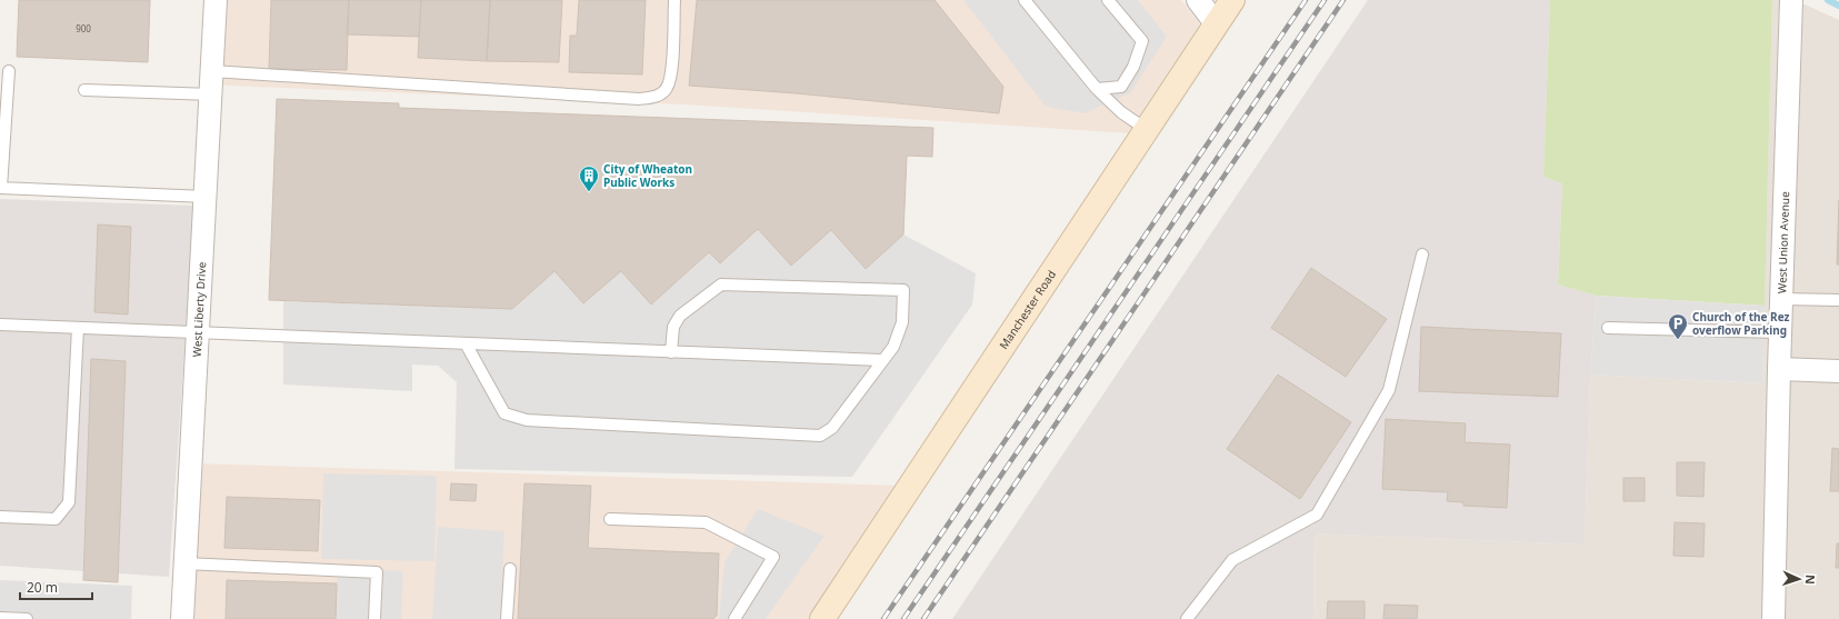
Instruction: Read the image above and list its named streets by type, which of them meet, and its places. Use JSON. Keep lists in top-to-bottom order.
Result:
{
  "streets": {
    "street": ["West Union Avenue", "Manchester Road", "West Liberty Drive"]
  },
  "places": {
    "building": ["City of Wheaton Public Works"],
    "parking": ["Church of the Rez overflow Parking"]
  },
  "house_numbers": ["900"],
  "scale_bar": "20 m",
  "north": "right"
}
